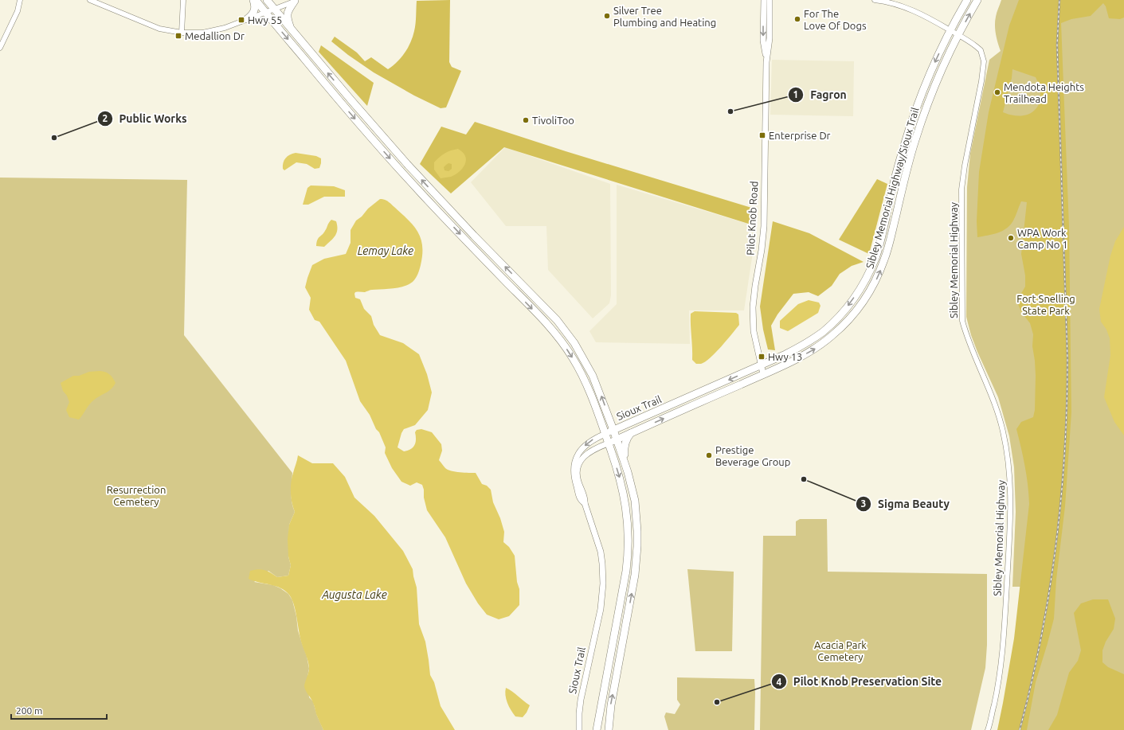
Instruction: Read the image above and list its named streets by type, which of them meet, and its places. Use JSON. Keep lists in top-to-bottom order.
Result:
{
  "streets": {
    "highway": ["Sibley Memorial Highway/Sioux Trail", "Sioux Trail"],
    "main road": ["Pilot Knob Road"],
    "street": ["Sibley Memorial Highway"]
  },
  "crossings": [
    ["Sibley Memorial Highway/Sioux Trail", "Pilot Knob Road"],
    ["Sibley Memorial Highway/Sioux Trail", "Sibley Memorial Highway"],
    ["Sibley Memorial Highway/Sioux Trail", "Sioux Trail"],
    ["Pilot Knob Road", "Sioux Trail"]
  ],
  "water": ["Lemay Lake", "Augusta Lake"],
  "parks": ["Fort Snelling State Park", "Resurrection Cemetery", "Acacia Park Cemetery"],
  "places": {
    "other": [
      "Silver Tree Plumbing and Heating",
      "For The Love Of Dogs",
      "Mendota Heights Trailhead",
      "Fagron",
      "TivoliToo",
      "Public Works",
      "WPA Work Camp No 1",
      "Prestige Beverage Group",
      "Sigma Beauty",
      "Pilot Knob Preservation Site"
    ],
    "transit": [
      "Hwy 55",
      "Medallion Dr",
      "Enterprise Dr",
      "Hwy 13"
    ]
  },
  "scale_bar": "200 m"
}
